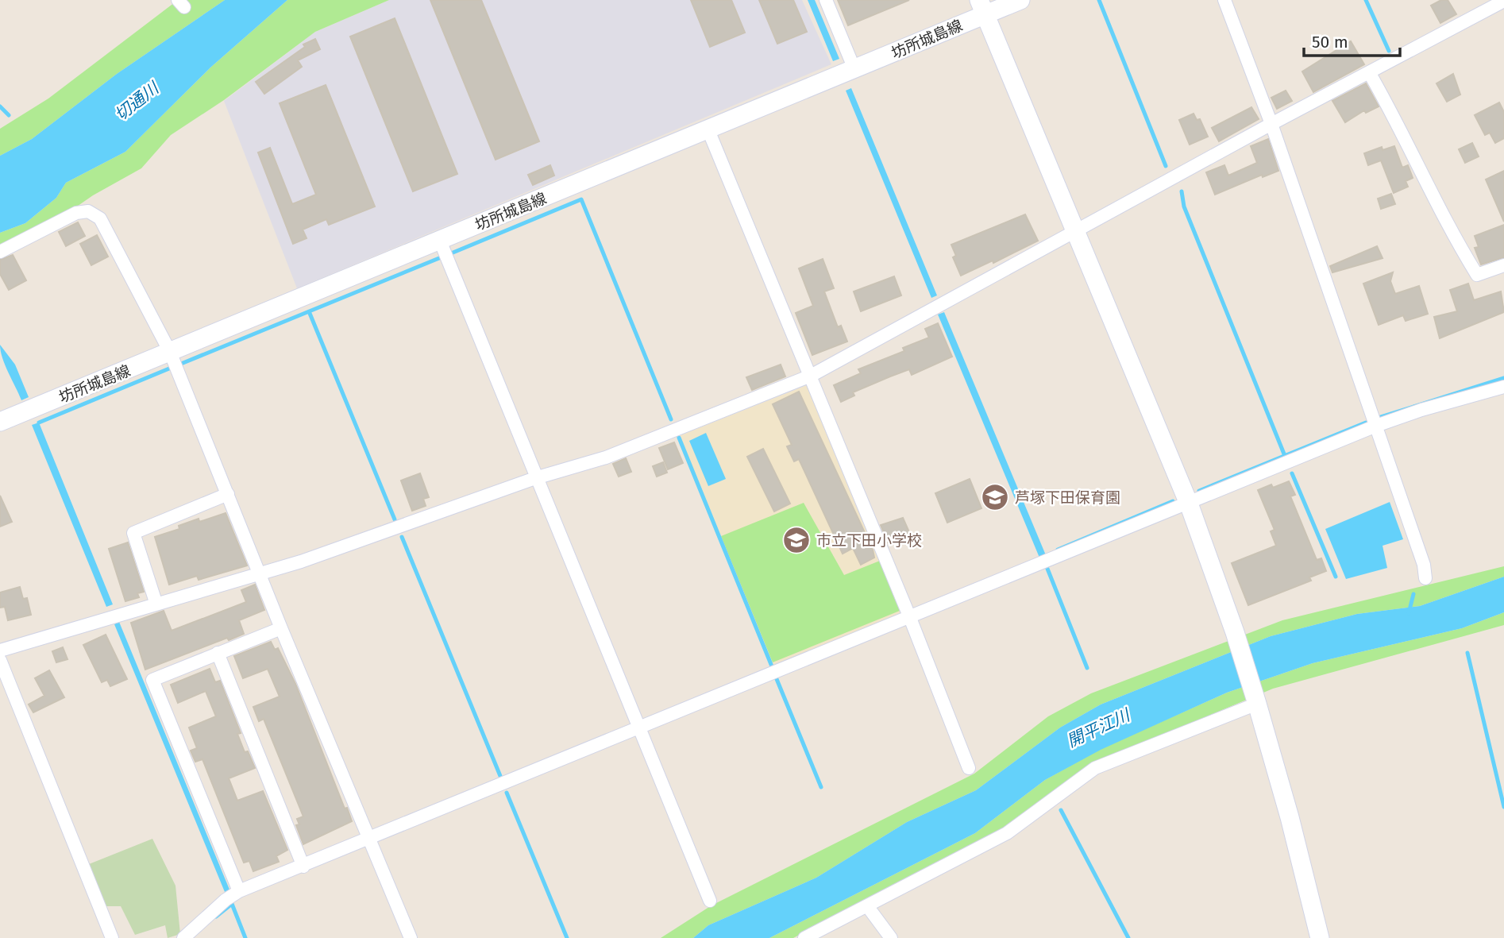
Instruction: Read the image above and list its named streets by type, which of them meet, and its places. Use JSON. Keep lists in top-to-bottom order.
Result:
{
  "streets": {
    "main road": ["坊所城島線"]
  },
  "water": ["切通川", "開平江川"],
  "places": {
    "school or university": ["芦塚下田保育園", "市立下田小学校"]
  },
  "scale_bar": "50 m"
}
